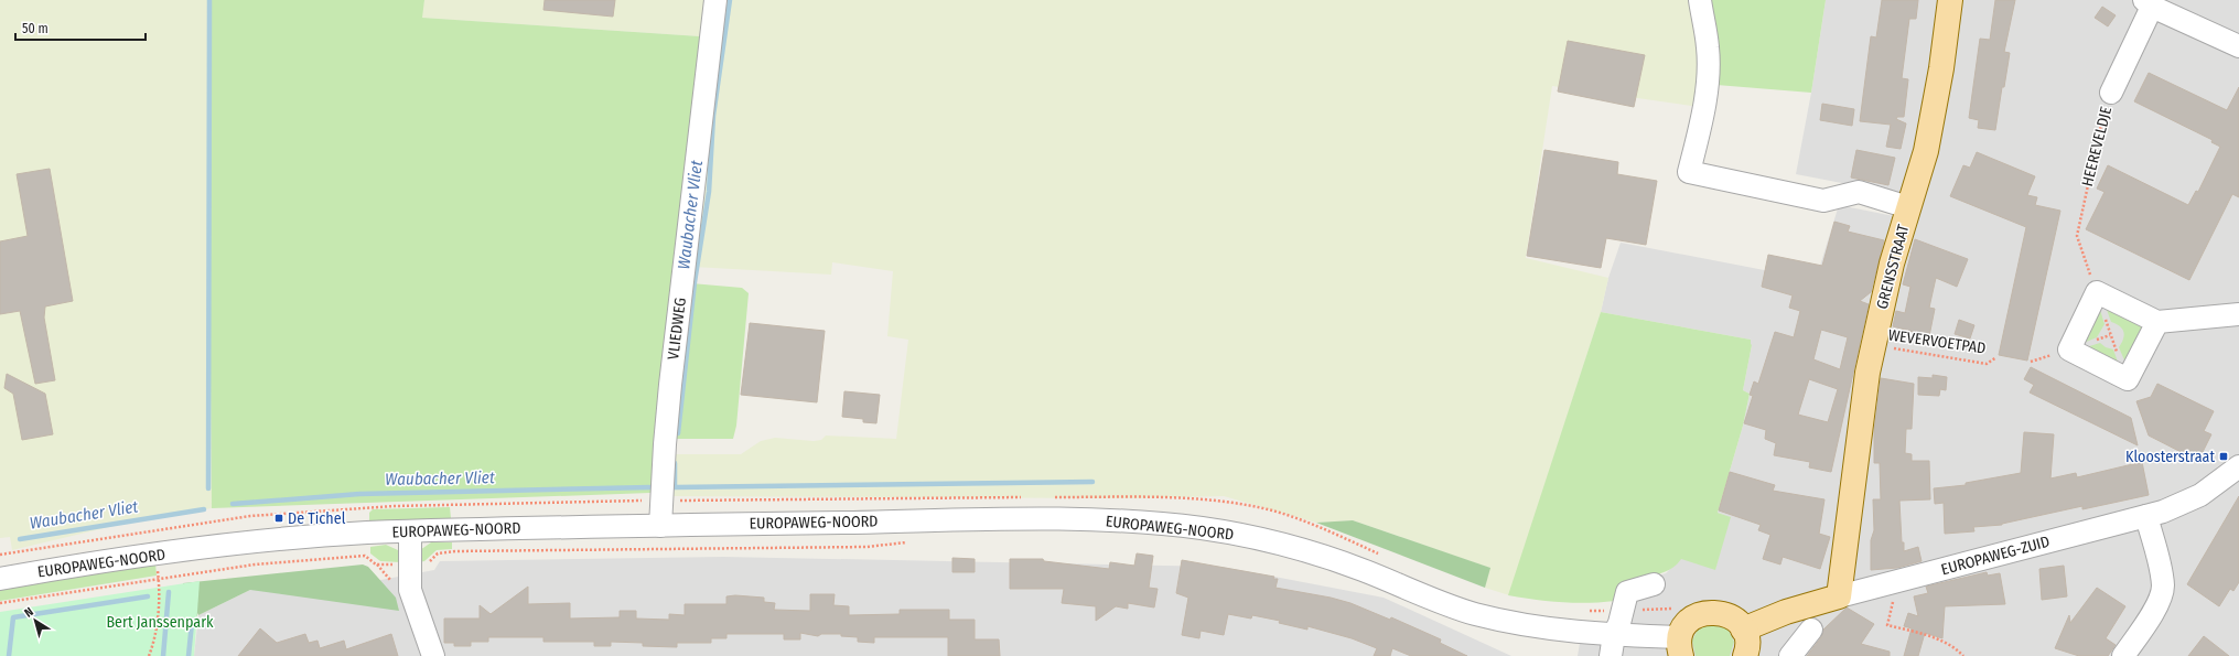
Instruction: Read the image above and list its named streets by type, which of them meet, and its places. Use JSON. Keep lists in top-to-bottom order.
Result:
{
  "streets": {
    "main road": ["GRENSSTRAAT", "EUROPAWEG-ZUID"],
    "street": ["HEEREVELDJE", "VLIEDWEG", "EUROPAWEG-NOORD"],
    "path": ["WEVERVOETPAD"]
  },
  "crossings": [
    ["GRENSSTRAAT", "WEVERVOETPAD"],
    ["GRENSSTRAAT", "EUROPAWEG-ZUID"],
    ["VLIEDWEG", "EUROPAWEG-NOORD"]
  ],
  "water": ["Waubacher Vliet"],
  "parks": ["Bert Janssenpark"],
  "places": {
    "transit": ["Kloosterstraat", "De Tichel"]
  },
  "scale_bar": "50 m",
  "north": "top left"
}
